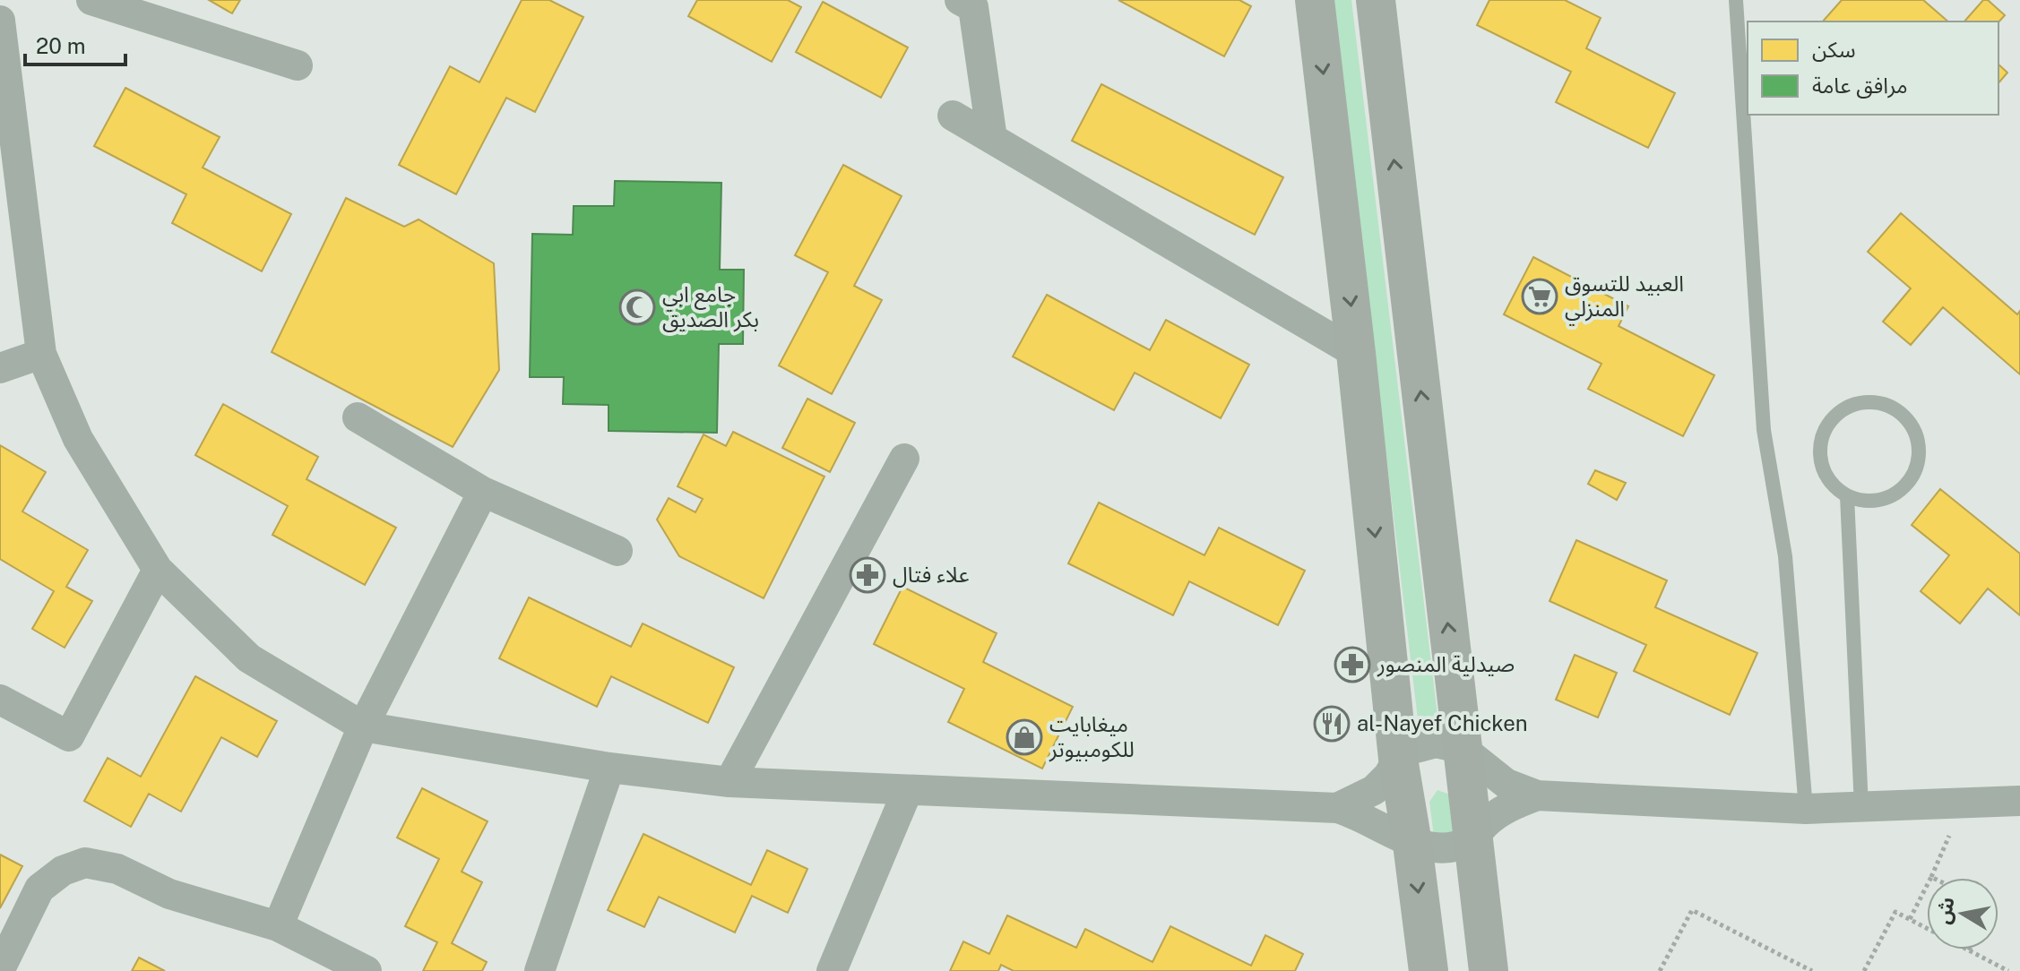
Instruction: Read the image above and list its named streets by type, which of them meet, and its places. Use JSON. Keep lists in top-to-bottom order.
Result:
{
  "places": {
    "supermarket": ["العبيد للتسوق المنزلي"],
    "mosque": ["جامع ابي بكر الصديق"],
    "pharmacy": ["علاء فتال", "صيدلية المنصور"],
    "restaurant": ["al-Nayef Chicken"],
    "shop": ["ميغابايت للكومبيوتر"]
  },
  "legend": ["سكن", "مرافق عامة"],
  "scale_bar": "20 m",
  "north": "left"
}
